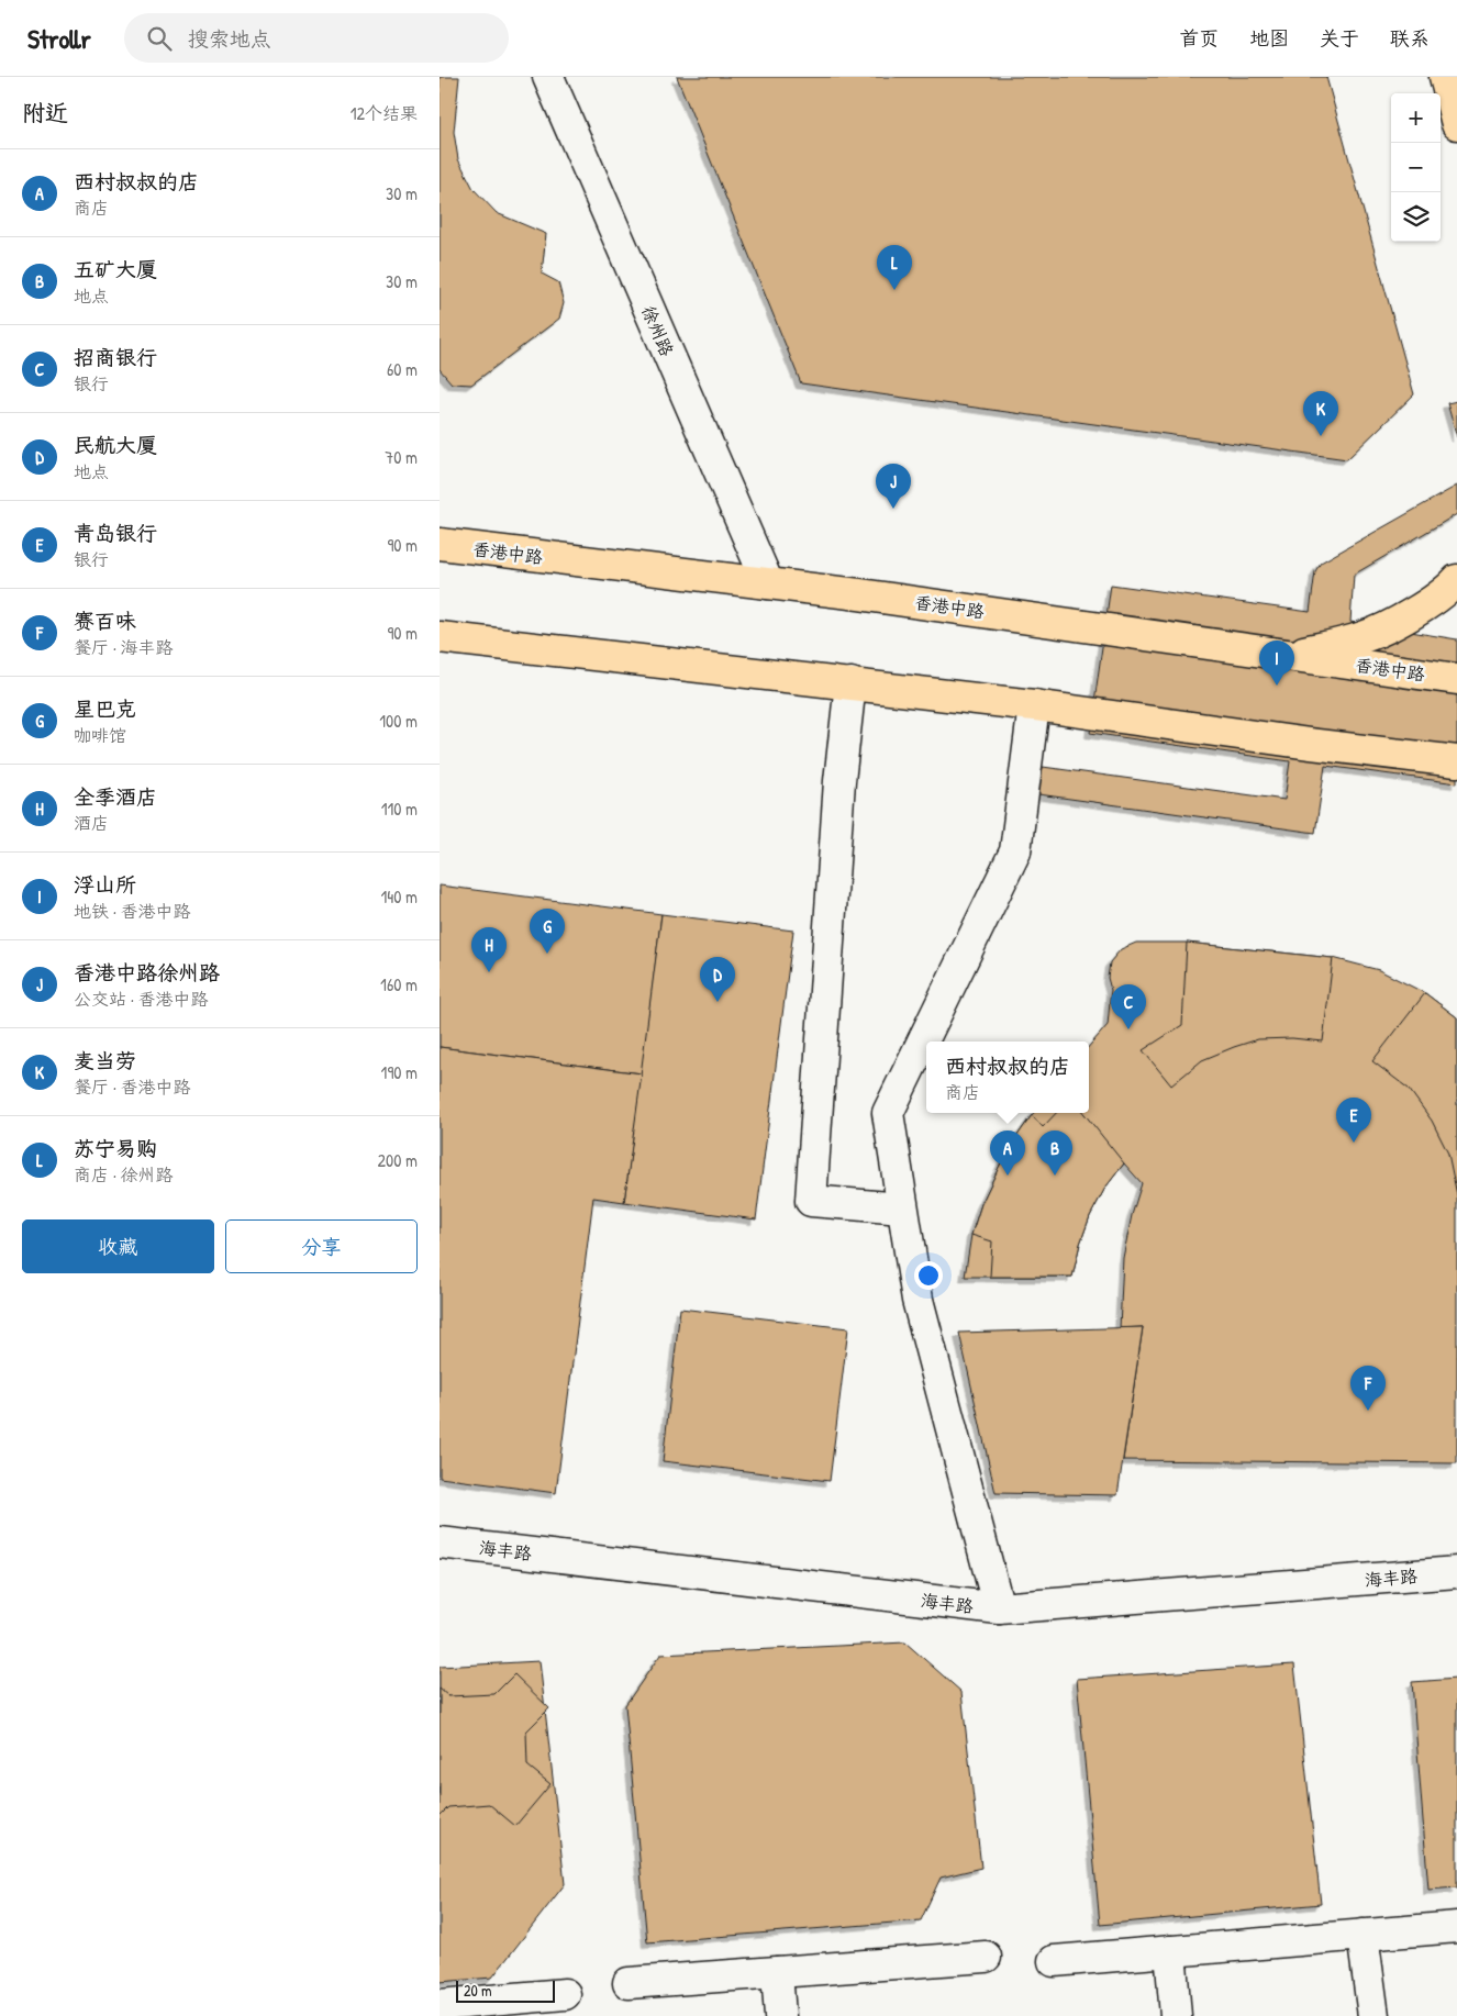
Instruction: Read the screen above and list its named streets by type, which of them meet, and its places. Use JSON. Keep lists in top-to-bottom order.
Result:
{
  "streets": {
    "main road": ["香港中路"],
    "street": ["徐州路", "海丰路"]
  },
  "crossings": [
    ["徐州路", "香港中路"]
  ],
  "scale_bar": "20 m",
  "page": {
    "header": "Strollr",
    "search": "搜索地点",
    "nav": [
      "首页",
      "地图",
      "关于",
      "联系"
    ],
    "heading": ["附近", "12个结果"],
    "map_buttons": ["+", "−"],
    "list": [
      {
        "mark": "A",
        "name": "西村叔叔的店",
        "note": "商店",
        "value": "30 m"
      },
      {
        "mark": "B",
        "name": "五矿大厦",
        "note": "地点",
        "value": "30 m"
      },
      {
        "mark": "C",
        "name": "招商银行",
        "note": "银行",
        "value": "60 m"
      },
      {
        "mark": "D",
        "name": "民航大厦",
        "note": "地点",
        "value": "70 m"
      },
      {
        "mark": "E",
        "name": "青岛银行",
        "note": "银行",
        "value": "90 m"
      },
      {
        "mark": "F",
        "name": "赛百味",
        "note": "餐厅 · 海丰路",
        "value": "90 m"
      },
      {
        "mark": "G",
        "name": "星巴克",
        "note": "咖啡馆",
        "value": "100 m"
      },
      {
        "mark": "H",
        "name": "全季酒店",
        "note": "酒店",
        "value": "110 m"
      },
      {
        "mark": "I",
        "name": "浮山所",
        "note": "地铁 · 香港中路",
        "value": "140 m"
      },
      {
        "mark": "J",
        "name": "香港中路徐州路",
        "note": "公交站 · 香港中路",
        "value": "160 m"
      },
      {
        "mark": "K",
        "name": "麦当劳",
        "note": "餐厅 · 香港中路",
        "value": "190 m"
      },
      {
        "mark": "L",
        "name": "苏宁易购",
        "note": "商店 · 徐州路",
        "value": "200 m"
      }
    ],
    "pins": [
      "L",
      "K",
      "J",
      "I",
      "G",
      "H",
      "D",
      "C",
      "E",
      "A",
      "B",
      "F"
    ],
    "popup": ["西村叔叔的店", "商店"],
    "buttons": ["收藏", "分享"],
    "scale": "20 m"
  }
}
